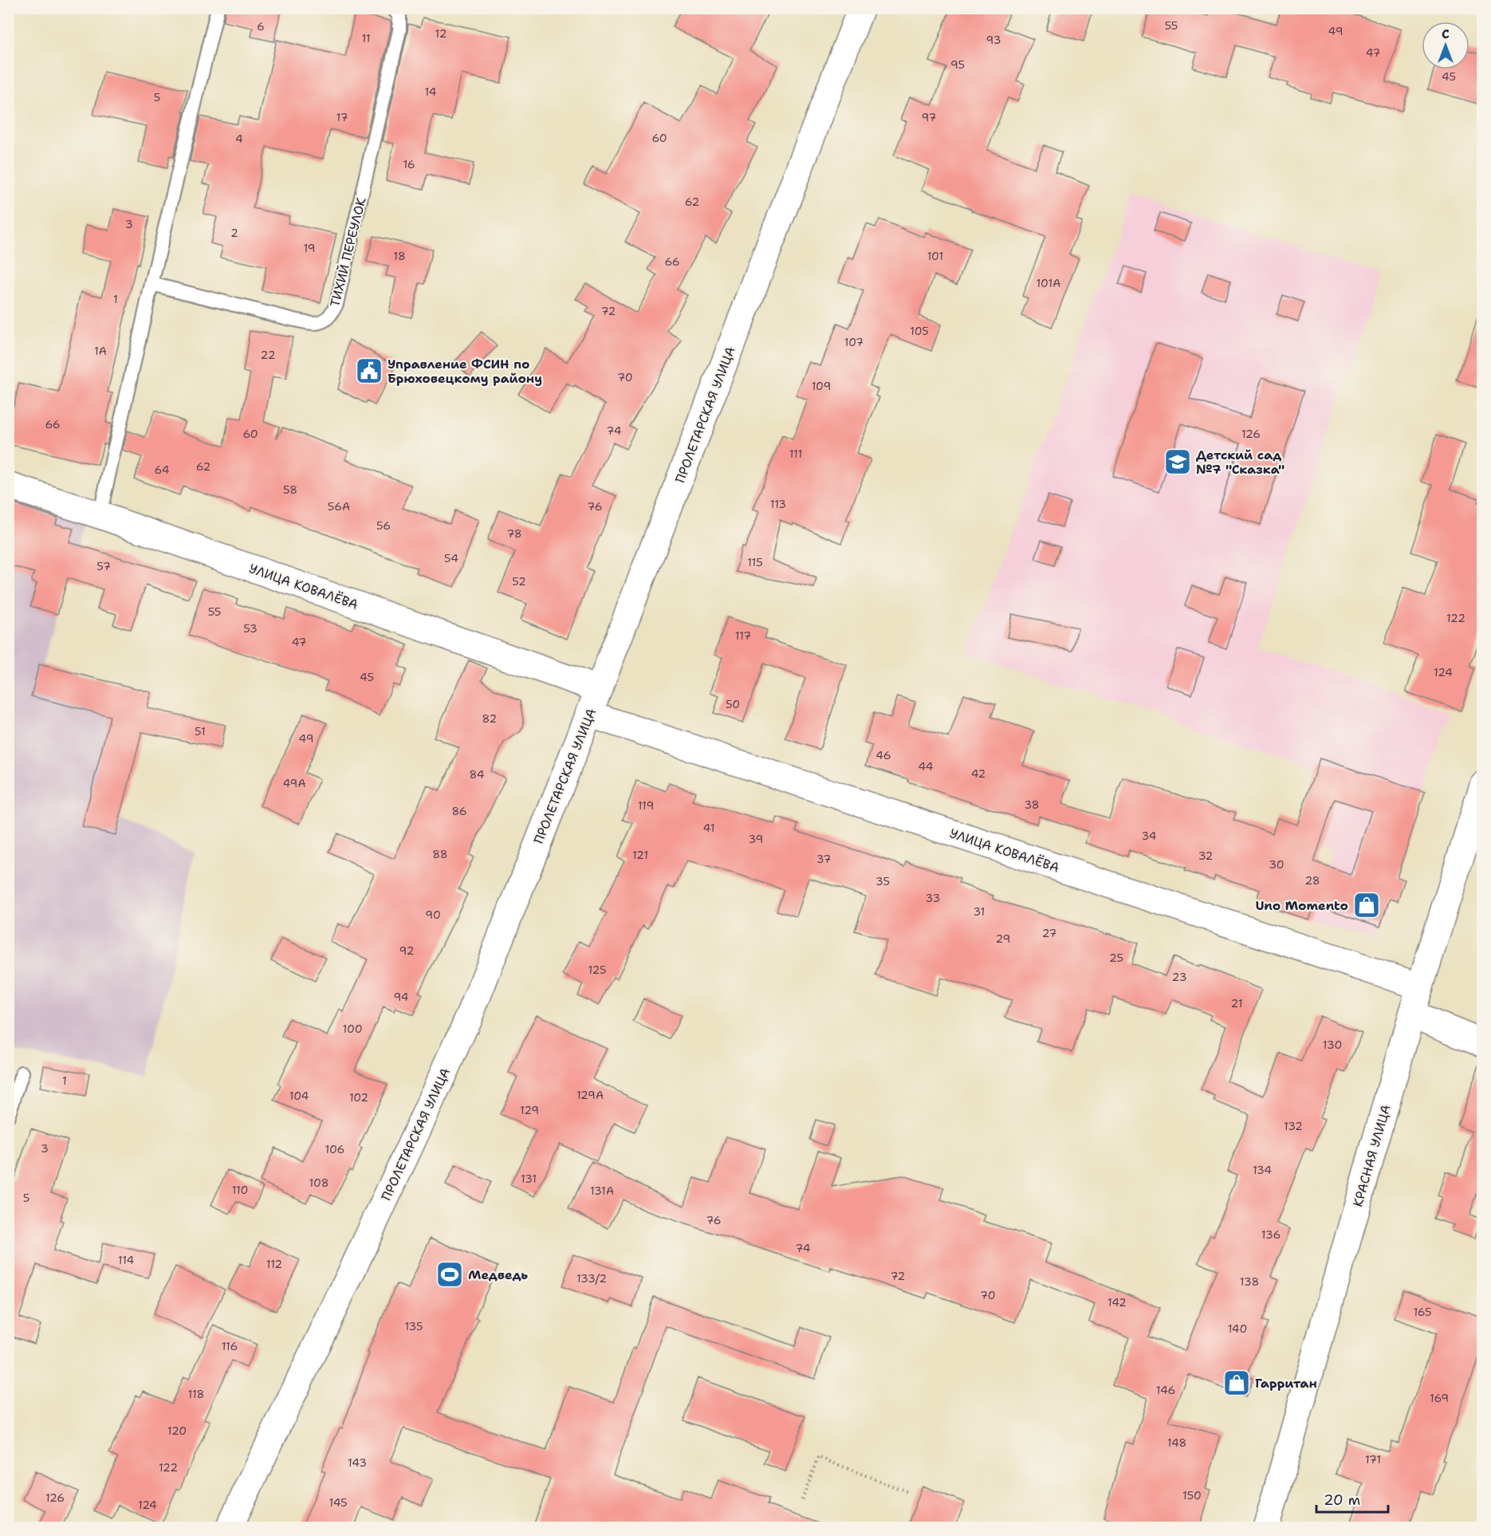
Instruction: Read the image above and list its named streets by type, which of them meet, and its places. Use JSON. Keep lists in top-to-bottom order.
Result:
{
  "streets": {
    "street": ["ПРОЛЕТАРСКАЯ УЛИЦА", "УЛИЦА КОВАЛЁВА", "КРАСНАЯ УЛИЦА"],
    "lane": ["ТИХИЙ ПЕРЕУЛОК"]
  },
  "crossings": [
    ["ПРОЛЕТАРСКАЯ УЛИЦА", "УЛИЦА КОВАЛЁВА"],
    ["УЛИЦА КОВАЛЁВА", "КРАСНАЯ УЛИЦА"]
  ],
  "places": {
    "public building": ["Управление ФСИН по Брюховецкому району"],
    "school or university": ["Детский сад №7 \"Сказка\""],
    "shop": ["Uno Momento", "Гарритан"],
    "sports": ["Медведь"]
  },
  "house_numbers": [
    "55",
    "6",
    "49",
    "12",
    "11",
    "93",
    "47",
    "95",
    "45",
    "14",
    "5",
    "17",
    "97",
    "60",
    "4",
    "16",
    "62",
    "3",
    "2",
    "19",
    "18",
    "101",
    "66",
    "101А",
    "1",
    "72",
    "105",
    "107",
    "1А",
    "22",
    "70",
    "109",
    "66",
    "74",
    "60",
    "126",
    "111",
    "62",
    "64",
    "58",
    "113",
    "56А",
    "76",
    "56",
    "78",
    "54",
    "115",
    "57",
    "52",
    "55",
    "122",
    "53",
    "117",
    "47",
    "124",
    "45",
    "50",
    "82",
    "51",
    "49",
    "46",
    "44",
    "42",
    "84",
    "49А",
    "38",
    "119",
    "86",
    "41",
    "34",
    "39",
    "88",
    "121",
    "32",
    "37",
    "30",
    "28",
    "35",
    "33",
    "31",
    "90",
    "27",
    "29",
    "92",
    "25",
    "125",
    "23",
    "94",
    "21",
    "100",
    "130",
    "1",
    "129А",
    "104",
    "102",
    "129",
    "132",
    "3",
    "106",
    "134",
    "131",
    "108",
    "110",
    "131А",
    "5",
    "76",
    "136",
    "74",
    "114",
    "112",
    "72",
    "133/2",
    "138",
    "70",
    "142",
    "165",
    "135",
    "140",
    "116",
    "146",
    "118",
    "169",
    "120",
    "148",
    "171",
    "143",
    "122",
    "150",
    "126",
    "145",
    "124"
  ],
  "scale_bar": "20 m",
  "north": "top"
}
